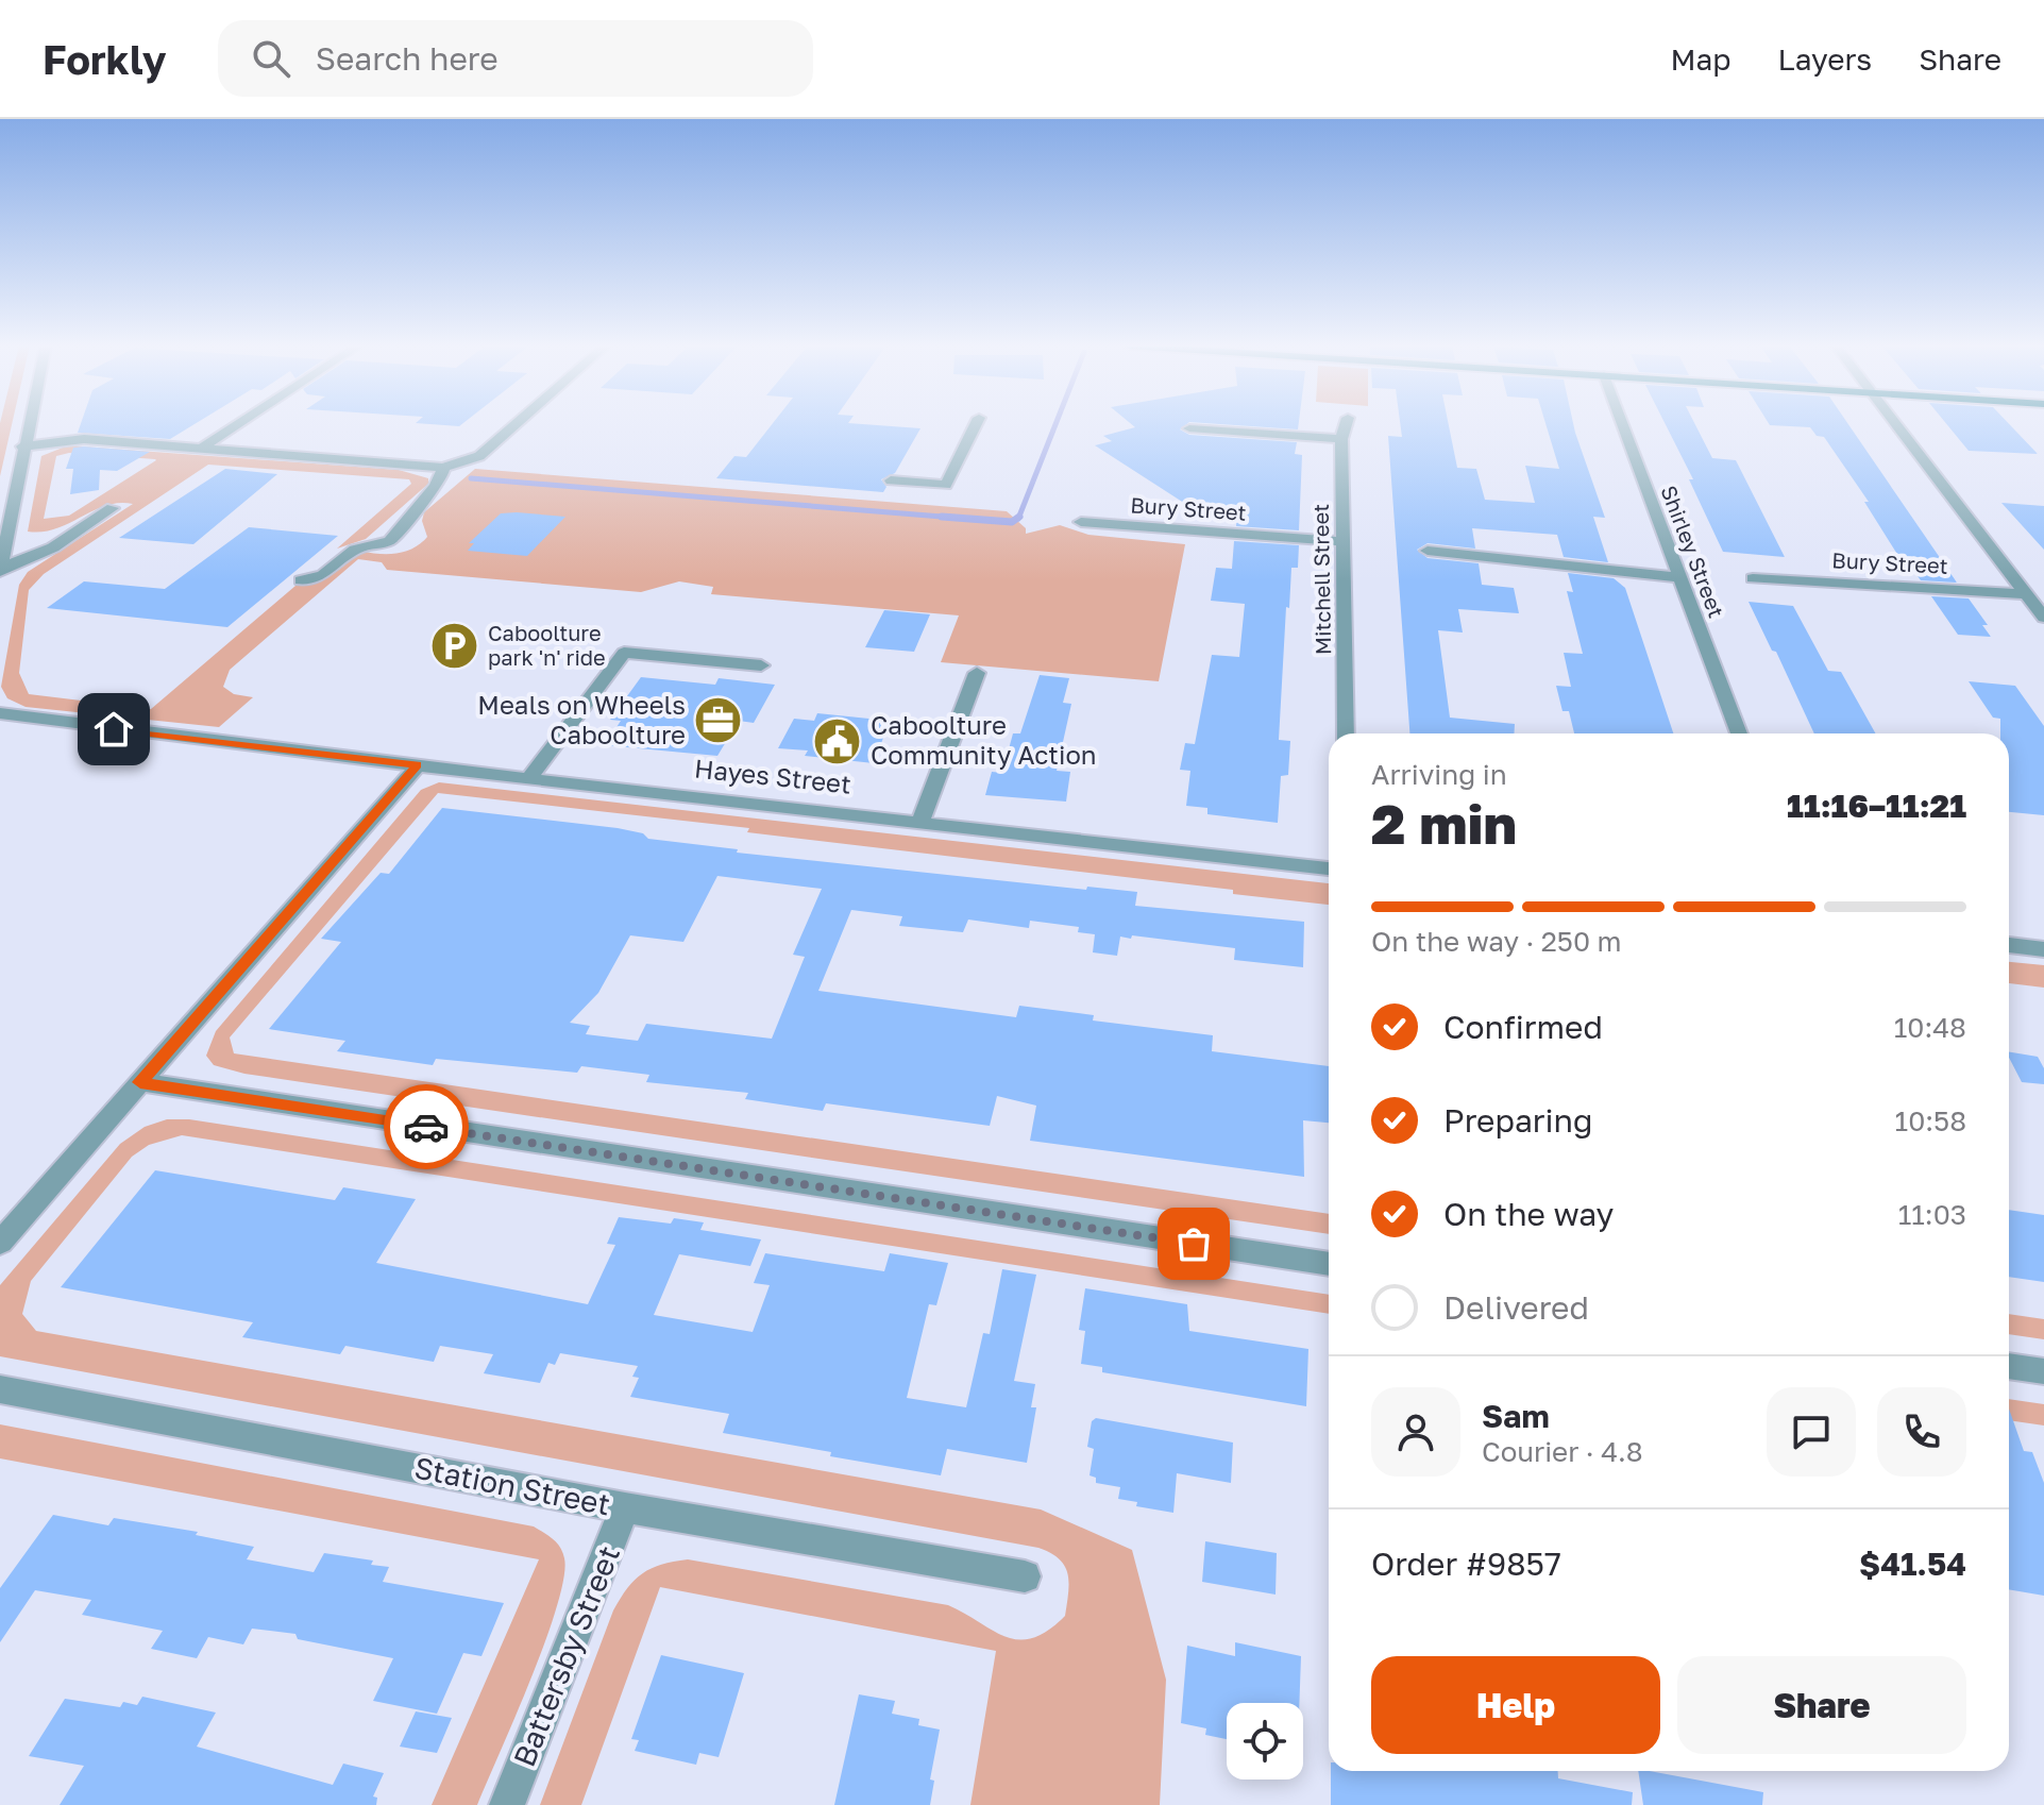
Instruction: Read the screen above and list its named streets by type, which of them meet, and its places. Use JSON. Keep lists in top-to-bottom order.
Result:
{
  "streets": {
    "street": [
      "Bury Street",
      "Shirley Street",
      "Mitchell Street",
      "Hayes Street",
      "Station Street",
      "Battersby Street"
    ]
  },
  "crossings": [
    ["Bury Street", "Mitchell Street"],
    ["Station Street", "Battersby Street"]
  ],
  "places": {
    "parking": ["Caboolture park 'n' ride"],
    "office": ["Meals on Wheels Caboolture"],
    "public building": ["Caboolture Community Action"]
  },
  "page": {
    "header": "Forkly",
    "search": "Search here",
    "nav": ["Map", "Layers", "Share"],
    "heading": ["2 min", "Arriving in", "11:16–11:21"],
    "panel": [
      "Sam",
      "Courier · 4.8",
      "Order #9857",
      "$41.54"
    ],
    "bar": "On the way · 250 m",
    "list": [
      ["Confirmed", "10:48"],
      ["Preparing", "10:58"],
      ["On the way", "11:03"],
      "Delivered"
    ],
    "buttons": ["Help", "Share"]
  }
}
